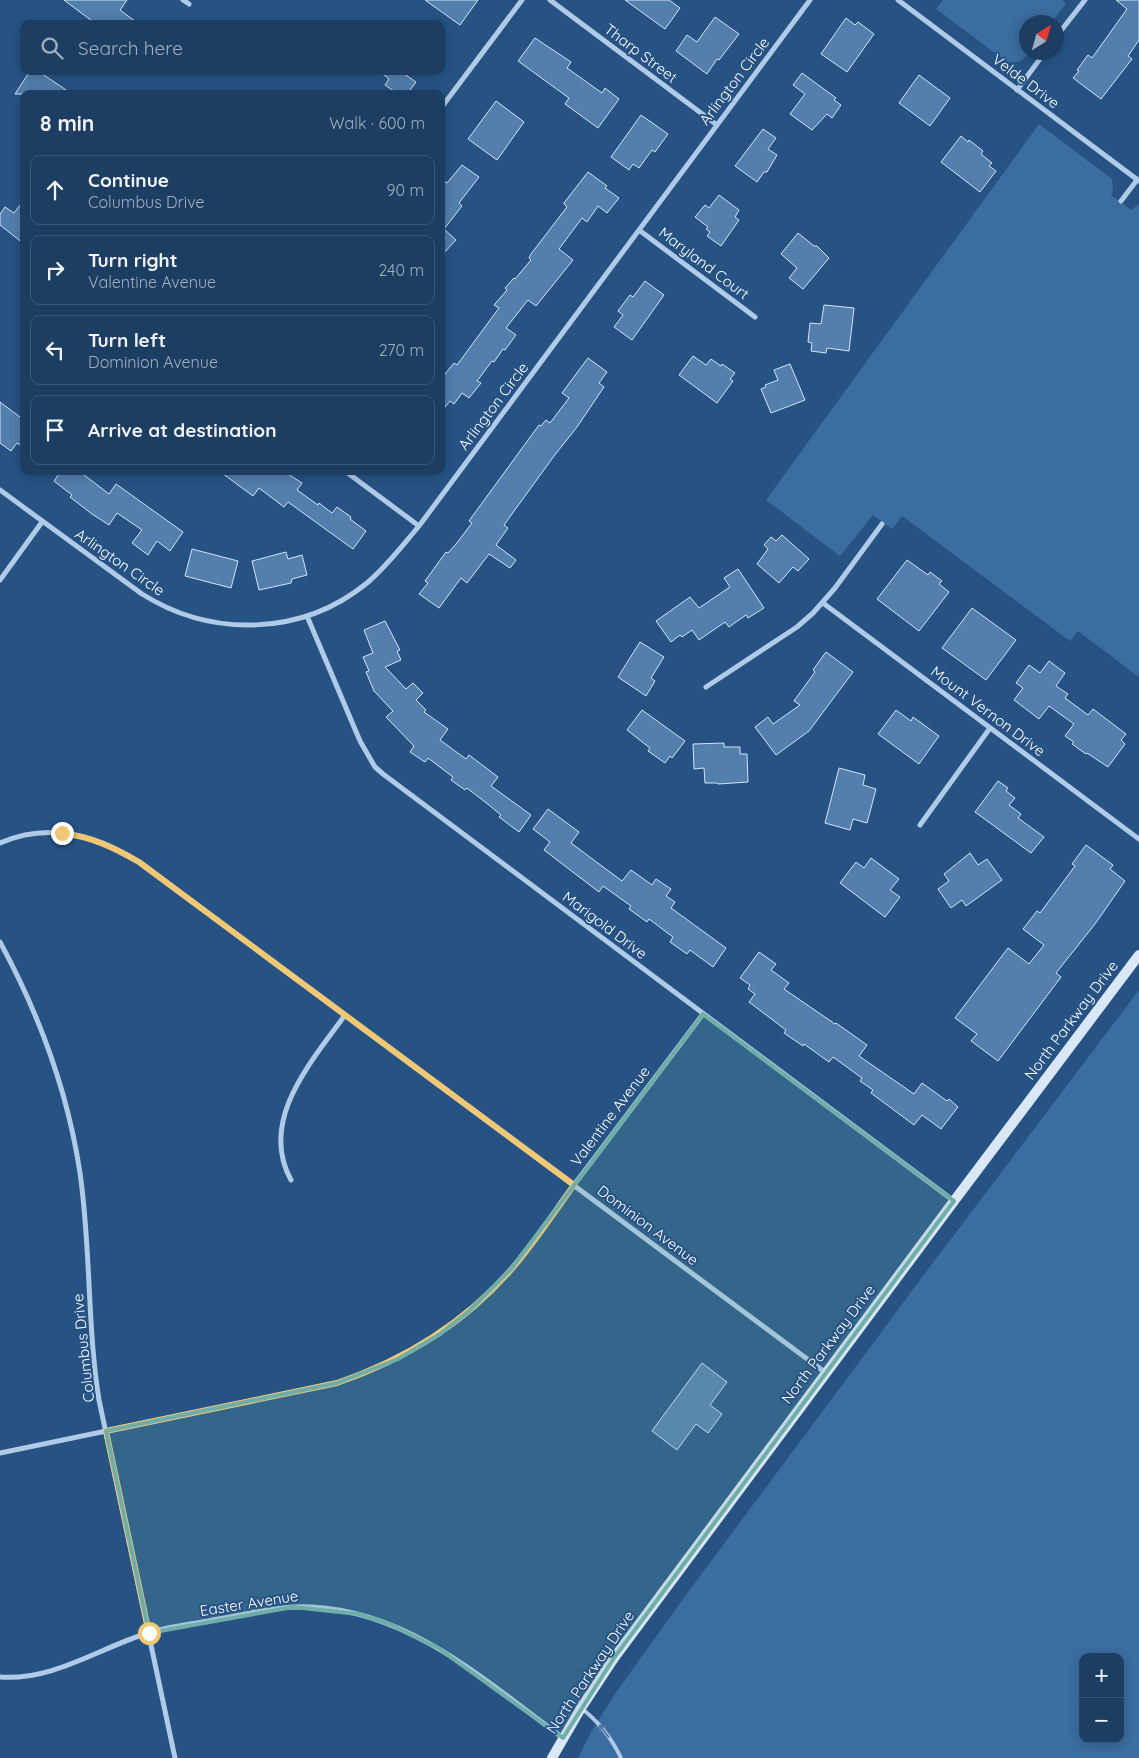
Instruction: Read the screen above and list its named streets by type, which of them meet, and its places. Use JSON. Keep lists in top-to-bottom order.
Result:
{
  "streets": {
    "main road": ["North Parkway Drive"],
    "street": [
      "Tharp Street",
      "Arlington Circle",
      "Velde Drive",
      "Maryland Court",
      "Mount Vernon Drive",
      "Marigold Drive",
      "Valentine Avenue",
      "Dominion Avenue",
      "Columbus Drive",
      "Easter Avenue"
    ]
  },
  "crossings": [
    ["Tharp Street", "Arlington Circle"],
    ["Arlington Circle", "Maryland Court"],
    ["Arlington Circle", "Marigold Drive"],
    ["Marigold Drive", "North Parkway Drive"],
    ["Marigold Drive", "Valentine Avenue"],
    ["North Parkway Drive", "Dominion Avenue"],
    ["North Parkway Drive", "Easter Avenue"],
    ["Valentine Avenue", "Dominion Avenue"],
    ["Valentine Avenue", "Columbus Drive"],
    ["Columbus Drive", "Easter Avenue"]
  ],
  "north": "top right",
  "page": {
    "search": "Search here",
    "heading": ["8 min", "Walk · 600 m"],
    "list": [
      ["Continue", "Columbus Drive", "90 m"],
      ["Turn right", "Valentine Avenue", "240 m"],
      ["Turn left", "Dominion Avenue", "270 m"],
      "Arrive at destination"
    ],
    "map_buttons": ["+", "−"]
  }
}
